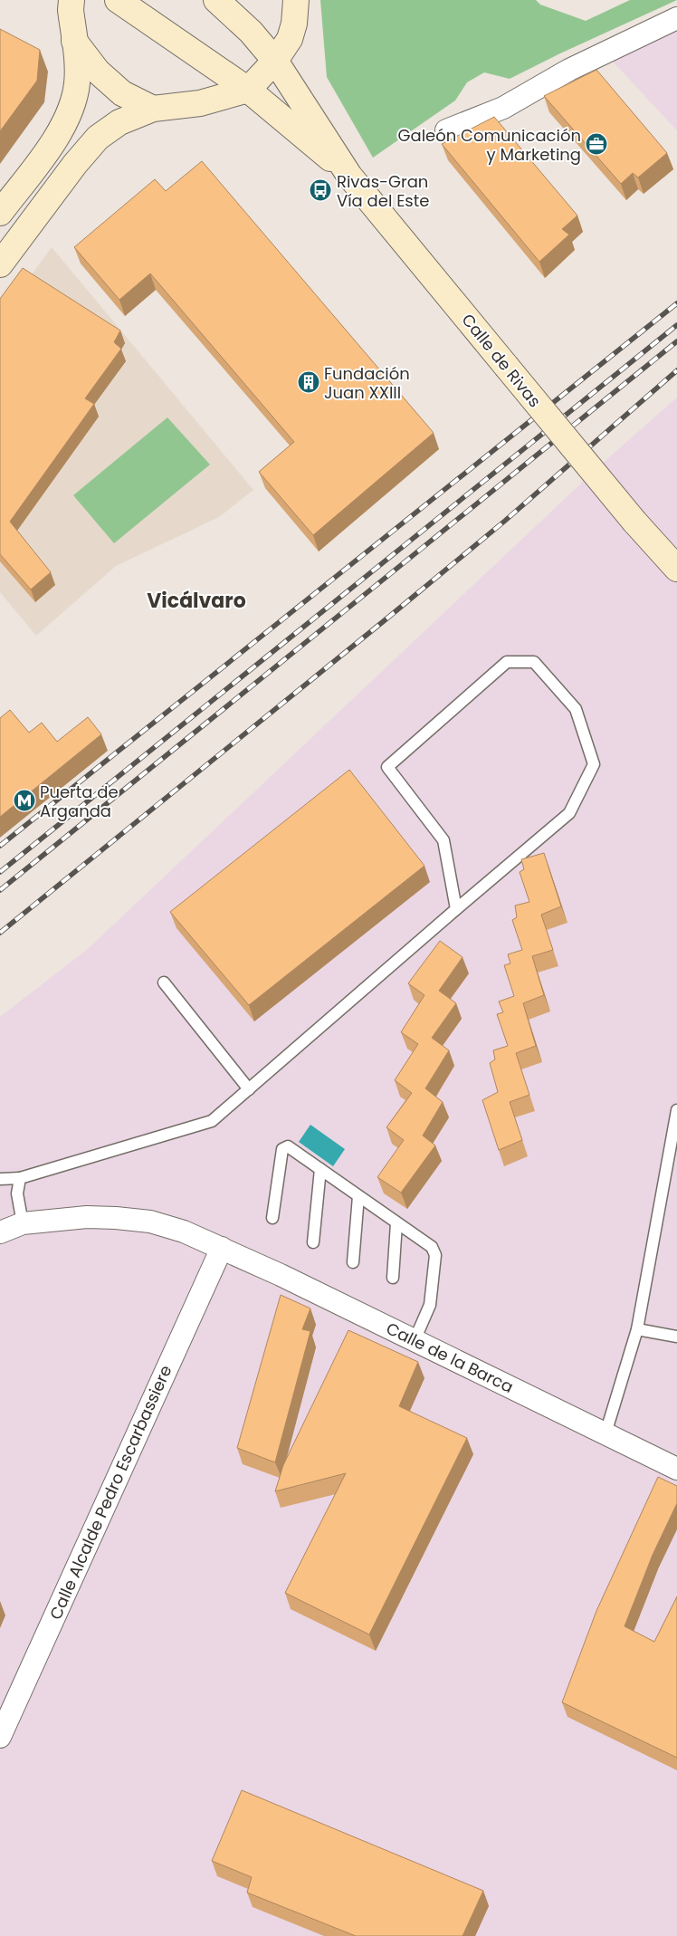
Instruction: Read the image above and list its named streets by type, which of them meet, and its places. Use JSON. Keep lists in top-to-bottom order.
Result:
{
  "streets": {
    "main road": ["Calle de Rivas"],
    "street": ["Calle de la Barca", "Calle Alcalde Pedro Escarbassiere"]
  },
  "crossings": [
    ["Calle de la Barca", "Calle Alcalde Pedro Escarbassiere"]
  ],
  "districts": ["Vicálvaro"],
  "places": {
    "office": ["Galeón Comunicación y Marketing"],
    "bus stop": ["Rivas-Gran Vía del Este"],
    "building": ["Fundación Juan XXIII"],
    "metro station": ["Puerta de Arganda"]
  }
}
